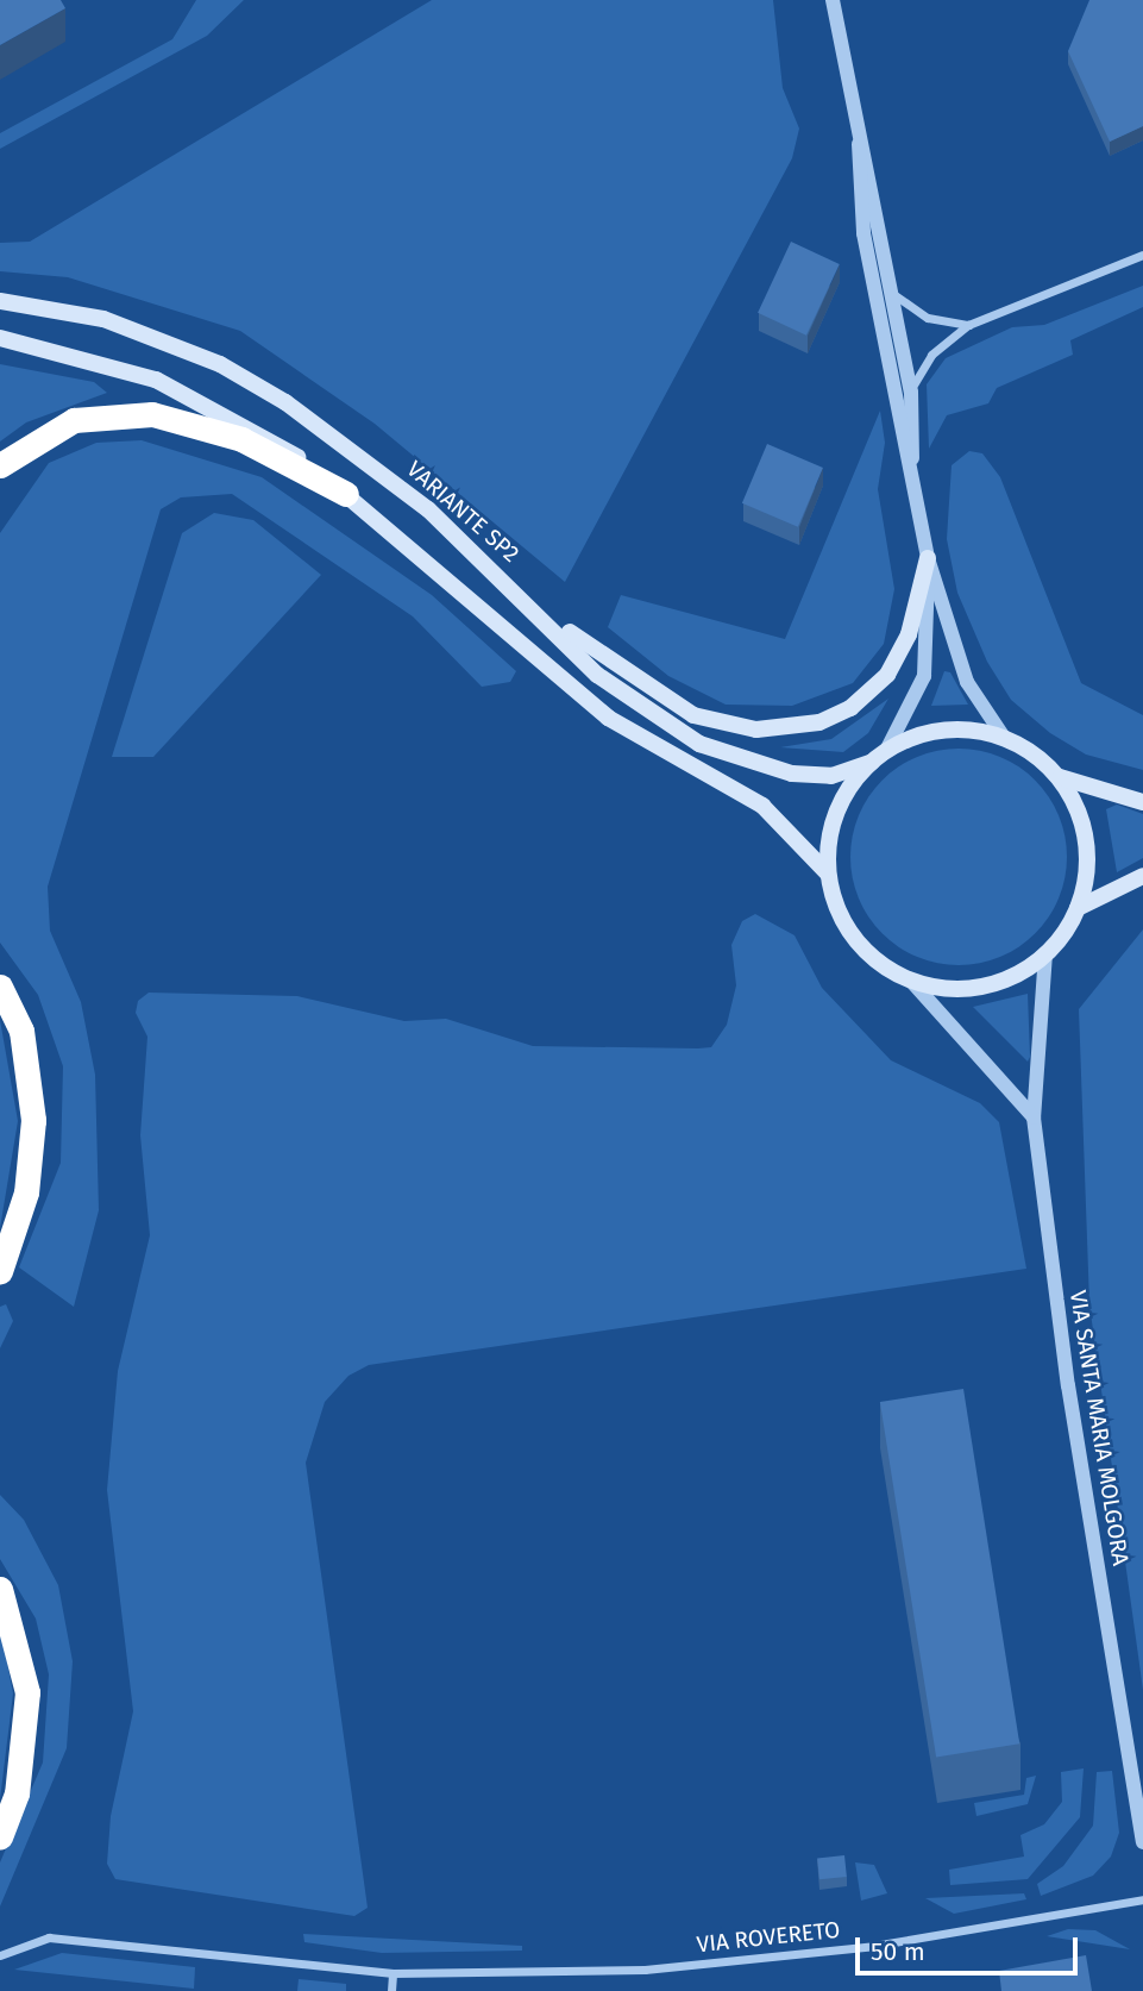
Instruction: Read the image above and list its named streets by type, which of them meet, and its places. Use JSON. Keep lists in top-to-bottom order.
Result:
{
  "streets": {
    "main road": ["VARIANTE SP2"],
    "street": ["VIA SANTA MARIA MOLGORA", "VIA ROVERETO"]
  },
  "crossings": [
    ["VARIANTE SP2", "VIA SANTA MARIA MOLGORA"]
  ],
  "scale_bar": "50 m"
}
